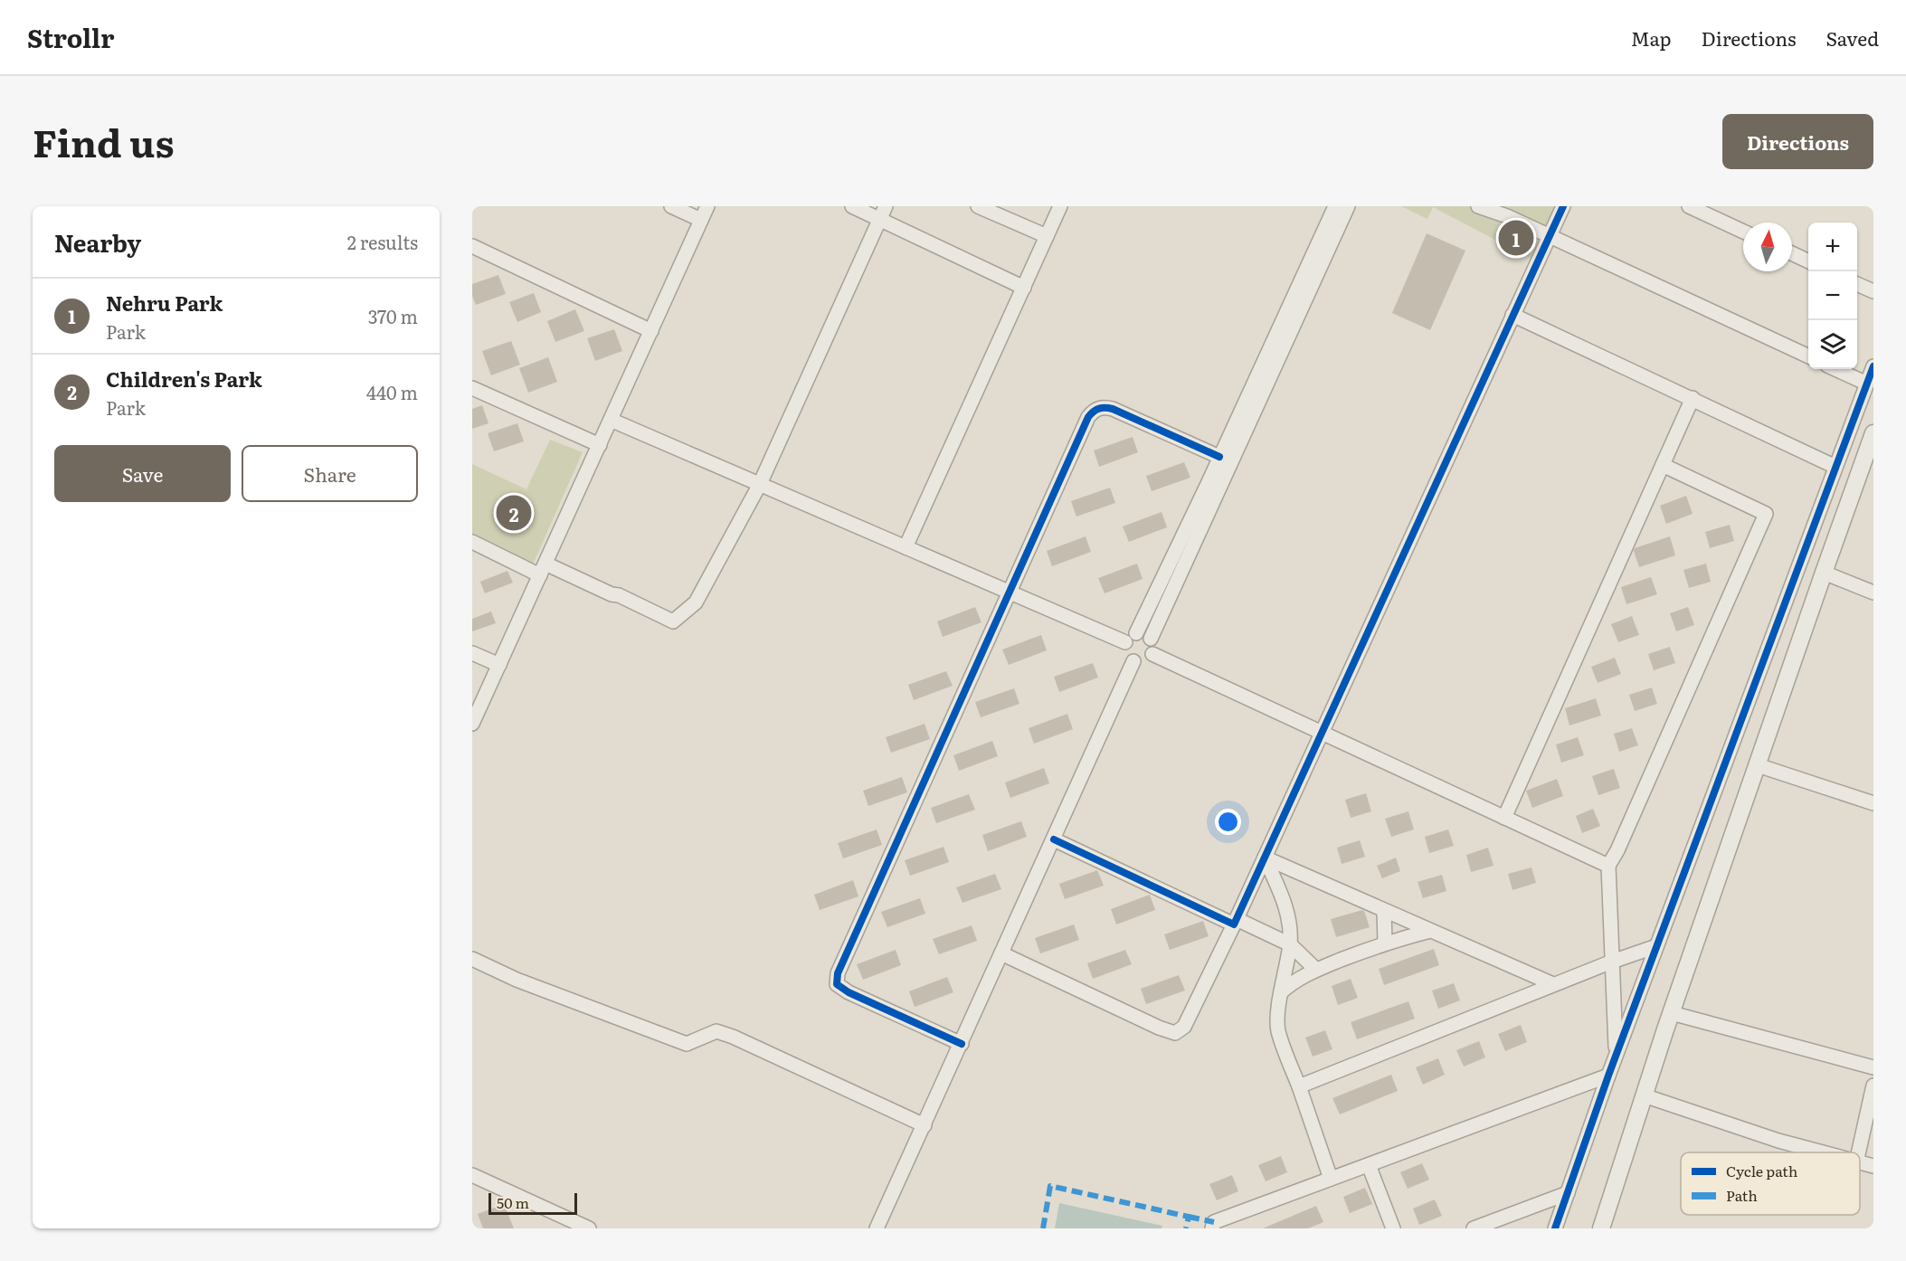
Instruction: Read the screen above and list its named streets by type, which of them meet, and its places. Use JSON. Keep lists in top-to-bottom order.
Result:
{
  "legend": ["Cycle path", "Path"],
  "scale_bar": "50 m",
  "north": "top",
  "page": {
    "header": "Strollr",
    "nav": ["Map", "Directions", "Saved"],
    "title": "Find us",
    "buttons": [
      "Directions",
      ["Save", "Share"]
    ],
    "heading": ["Nearby", "2 results"],
    "pins": ["1", "2"],
    "map_buttons": ["+", "−"],
    "list": [
      {
        "mark": "1",
        "name": "Nehru Park",
        "note": "Park",
        "value": "370 m"
      },
      {
        "mark": "2",
        "name": "Children's Park",
        "note": "Park",
        "value": "440 m"
      }
    ],
    "scale": "50 m"
  }
}
